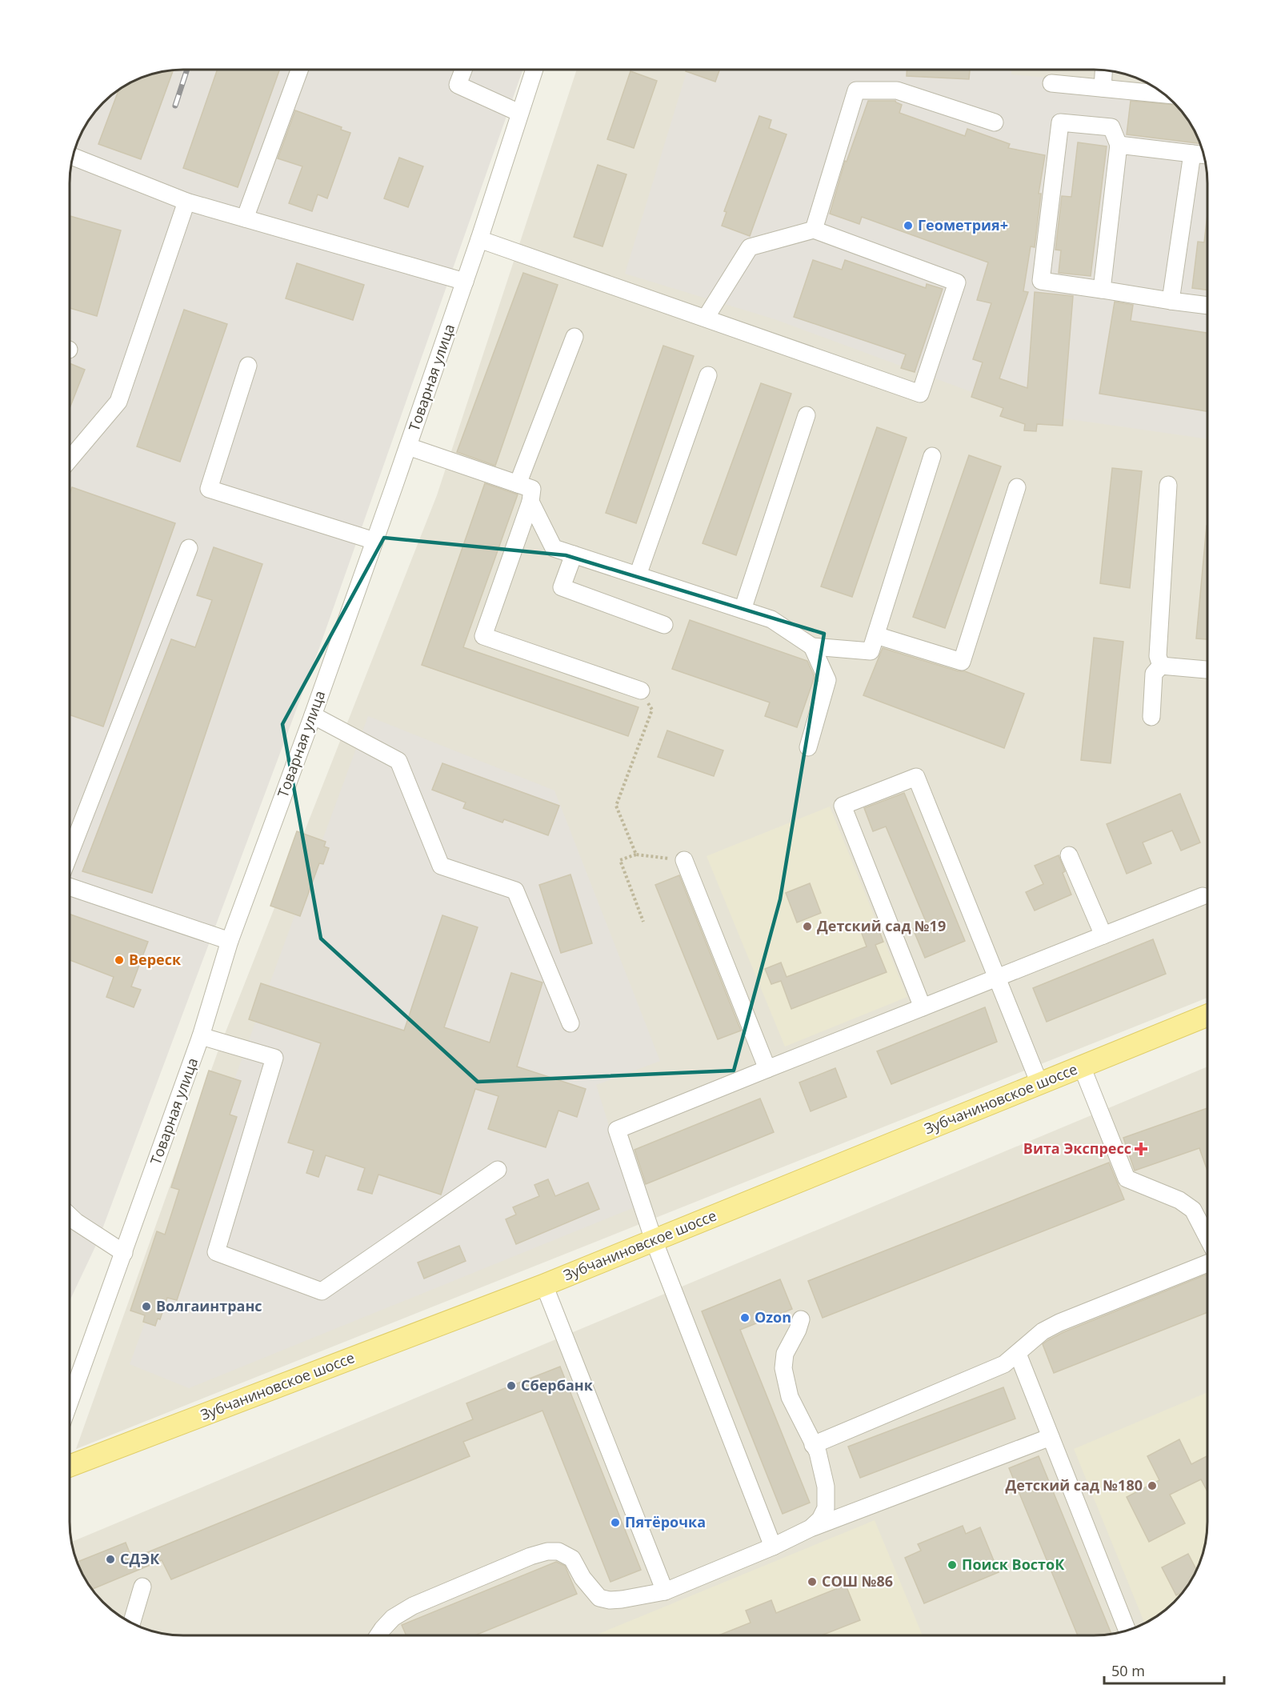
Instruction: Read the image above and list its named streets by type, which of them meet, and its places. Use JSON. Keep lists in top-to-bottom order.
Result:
{
  "streets": {
    "main road": ["Зубчаниновское шоссе"],
    "street": ["Товарная улица"]
  },
  "places": {
    "other": [
      "Геометрия+",
      "Детский сад №19",
      "Вереск",
      "Волгаинтранс",
      "Ozon",
      "Сбербанк",
      "Детский сад №180",
      "Пятёрочка",
      "СДЭК",
      "Поиск ВостоК",
      "СОШ №86"
    ],
    "health": ["Вита Экспресс"]
  },
  "scale_bar": "50 m"
}
